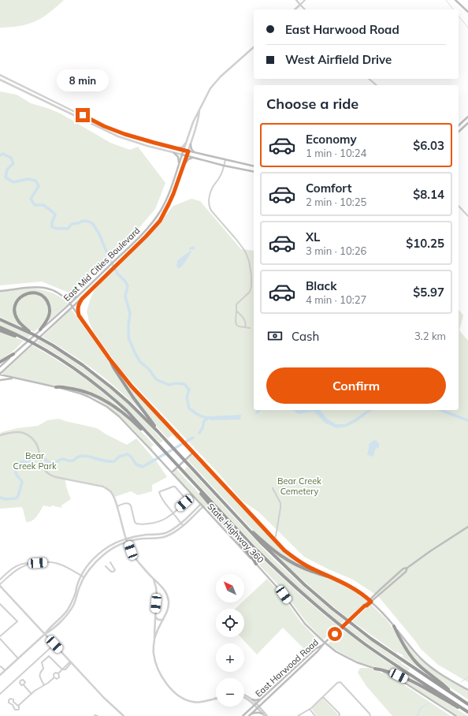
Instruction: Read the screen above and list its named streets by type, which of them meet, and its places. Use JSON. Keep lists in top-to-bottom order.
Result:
{
  "streets": {
    "main road": ["East Mid Cities Boulevard", "State Highway 360", "East Harwood Road"]
  },
  "crossings": [
    ["East Mid Cities Boulevard", "State Highway 360"],
    ["State Highway 360", "East Harwood Road"]
  ],
  "parks": ["Bear Creek Park", "Bear Creek Cemetery"],
  "north": "top left",
  "page": {
    "banner": ["East Harwood Road", "West Airfield Drive"],
    "bubble": "8 min",
    "heading": "Choose a ride",
    "list": [
      {
        "name": "Economy",
        "note": "1 min · 10:24",
        "value": "$6.03"
      },
      {
        "name": "Comfort",
        "note": "2 min · 10:25",
        "value": "$8.14"
      },
      {
        "name": "XL",
        "note": "3 min · 10:26",
        "value": "$10.25"
      },
      {
        "name": "Black",
        "note": "4 min · 10:27",
        "value": "$5.97"
      }
    ],
    "pay": ["Cash", "3.2 km"],
    "buttons": "Confirm",
    "map_buttons": ["+", "−"]
  }
}
